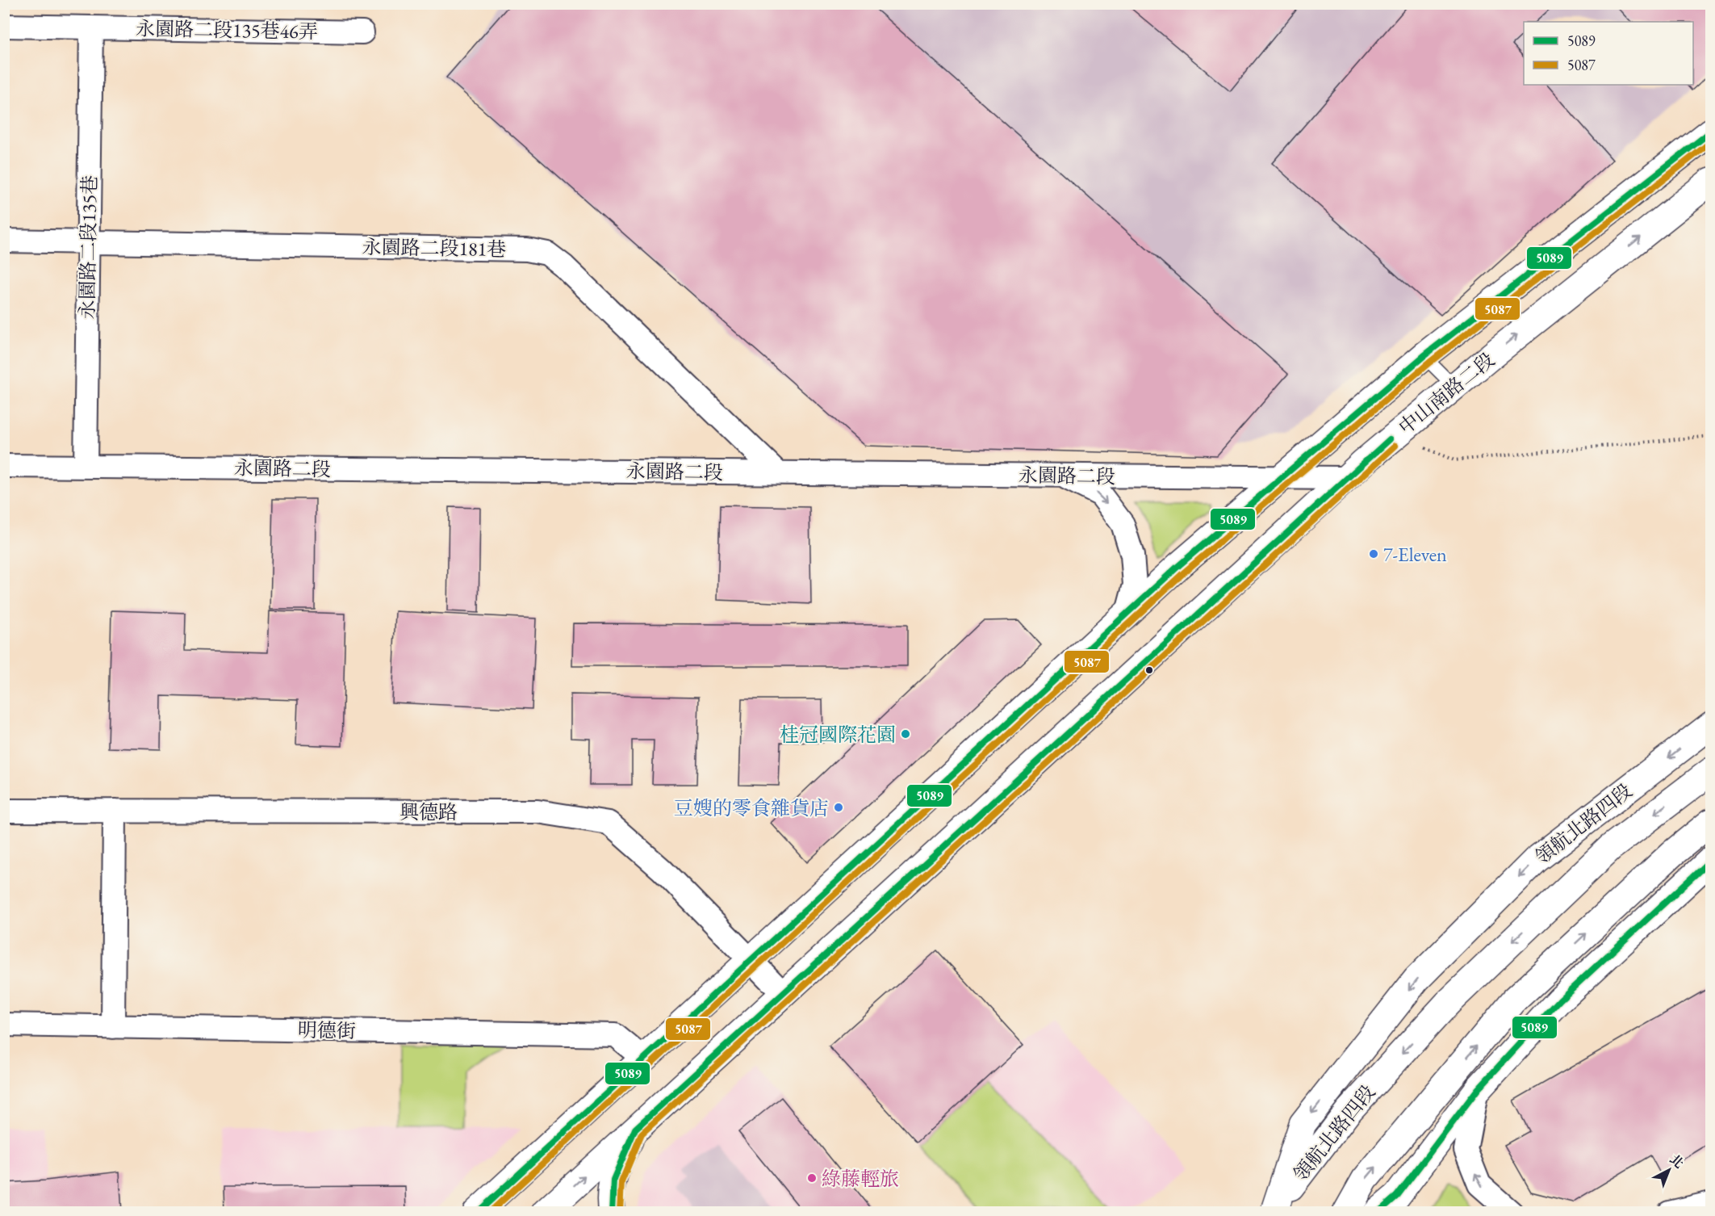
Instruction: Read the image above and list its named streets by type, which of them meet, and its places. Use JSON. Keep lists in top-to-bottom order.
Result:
{
  "streets": {
    "main road": ["中山南路二段", "領航北路四段"],
    "street": [
      "永園路二段135巷46弄",
      "永園路二段135巷",
      "永園路二段181巷",
      "永園路二段",
      "興德路",
      "明德街"
    ]
  },
  "crossings": [
    ["永園路二段135巷46弄", "永園路二段135巷"],
    ["永園路二段135巷", "永園路二段181巷"],
    ["永園路二段135巷", "永園路二段"],
    ["永園路二段181巷", "永園路二段"],
    ["中山南路二段", "永園路二段"],
    ["中山南路二段", "興德路"]
  ],
  "places": [
    "7-Eleven",
    "桂冠國際花園",
    "豆嫂的零食雜貨店",
    "綠藤輕旅"
  ],
  "lines": ["transit line 5089", "transit line 5087"],
  "legend": ["5089", "5087"],
  "north": "top right"
}
